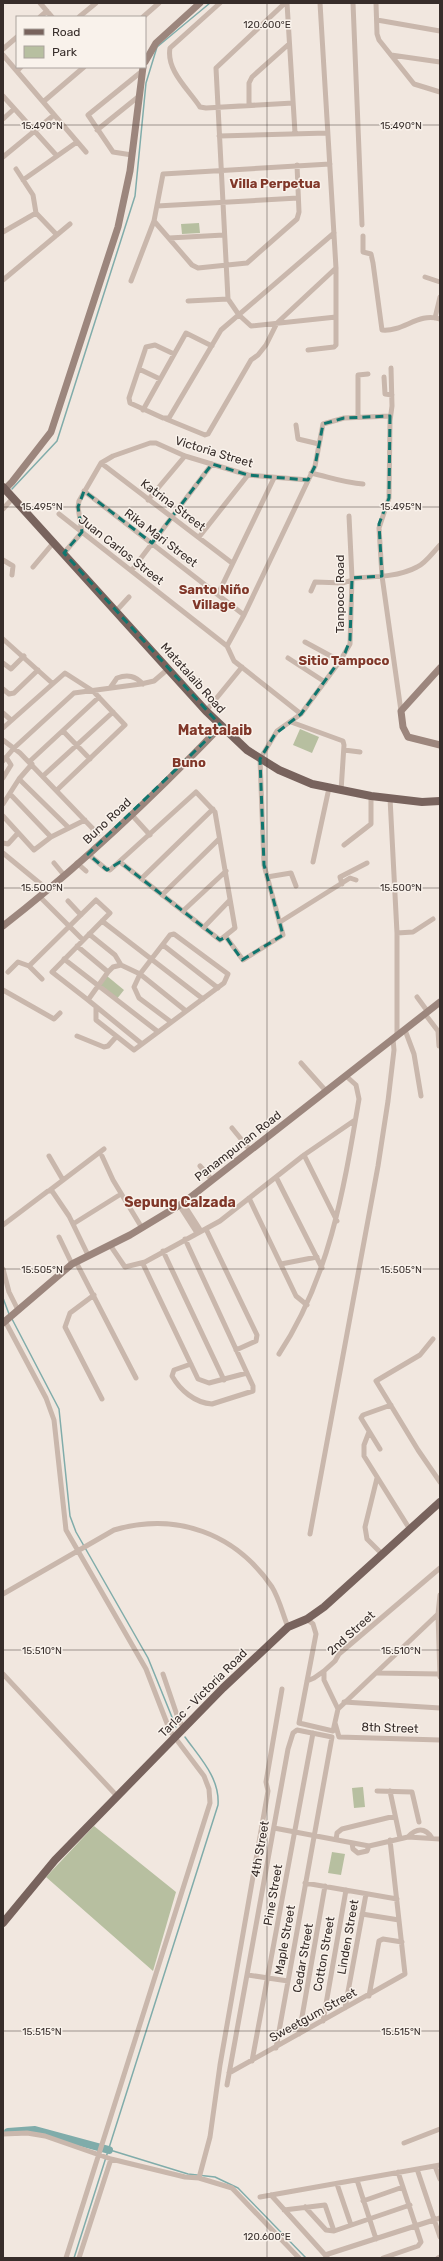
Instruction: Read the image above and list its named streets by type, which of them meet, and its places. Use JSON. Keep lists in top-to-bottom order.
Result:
{
  "streets": {
    "main road": ["Matatalaib Road", "Tarlac - Victoria Road"],
    "street": [
      "Victoria Street",
      "Katrina Street",
      "Rika Mari Street",
      "Juan Carlos Street",
      "Tanpoco Road",
      "Buno Road",
      "Panampunan Road",
      "2nd Street",
      "8th Street",
      "4th Street",
      "Pine Street",
      "Linden Street",
      "Maple Street",
      "Cotton Street",
      "Cedar Street",
      "Sweetgum Street"
    ]
  },
  "crossings": [
    ["Victoria Street", "Katrina Street"],
    ["Tanpoco Road", "Matatalaib Road"],
    ["Matatalaib Road", "Buno Road"],
    ["4th Street", "Pine Street"],
    ["4th Street", "Sweetgum Street"],
    ["Pine Street", "Sweetgum Street"],
    ["Linden Street", "Sweetgum Street"],
    ["Maple Street", "Sweetgum Street"],
    ["Cotton Street", "Sweetgum Street"],
    ["Cedar Street", "Sweetgum Street"]
  ],
  "districts": [
    "Villa Perpetua",
    "Santo Niño Village",
    "Sitio Tampoco",
    "Matatalaib",
    "Buno",
    "Sepung Calzada"
  ],
  "legend": ["Road", "Park"],
  "coordinates": [
    "120.600°E",
    "15.490°N",
    "15.495°N",
    "15.500°N",
    "15.505°N",
    "15.510°N",
    "15.515°N"
  ]
}
